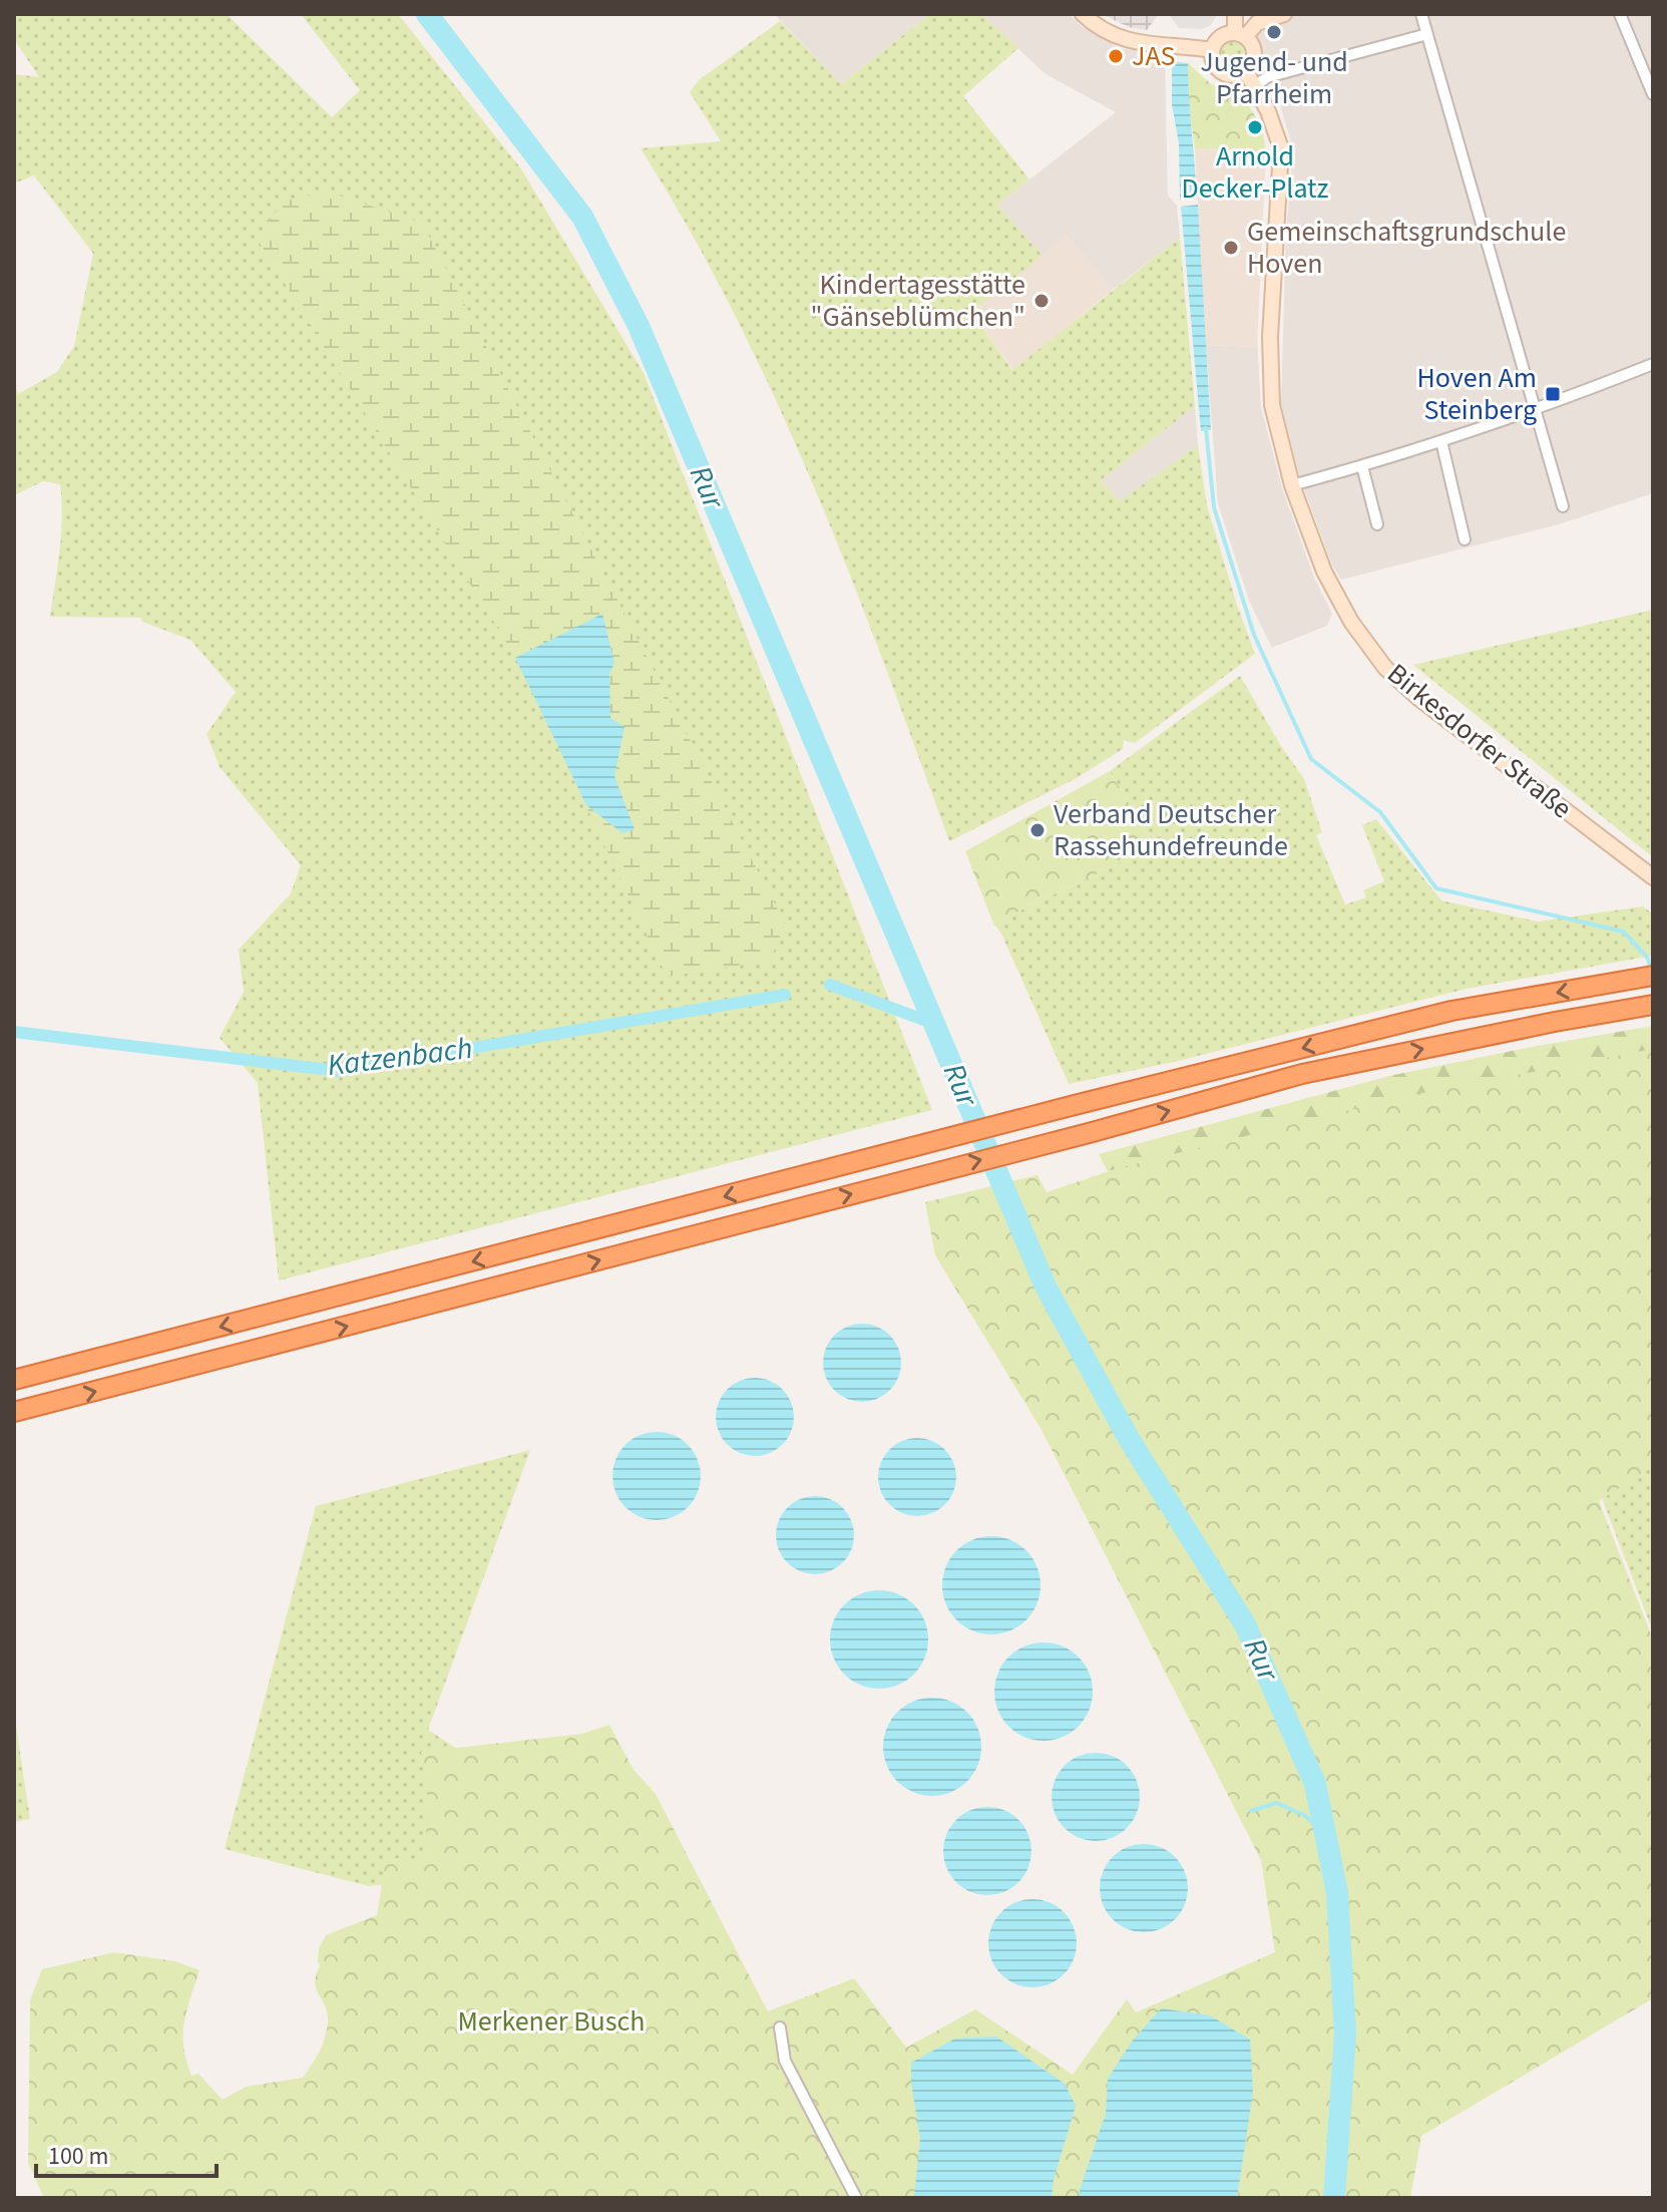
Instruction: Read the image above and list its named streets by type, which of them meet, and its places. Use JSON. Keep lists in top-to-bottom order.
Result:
{
  "streets": {
    "main road": ["Birkesdorfer Straße"]
  },
  "water": ["Rur", "Katzenbach"],
  "parks": ["Merkener Busch"],
  "places": {
    "other": [
      "Jugend- und Pfarrheim",
      "JAS",
      "Arnold Decker-Platz",
      "Gemeinschaftsgrundschule Hoven",
      "Kindertagesstätte \"Gänseblümchen\"",
      "Verband Deutscher Rassehundefreunde"
    ],
    "transit": ["Hoven Am Steinberg"]
  },
  "scale_bar": "100 m"
}
